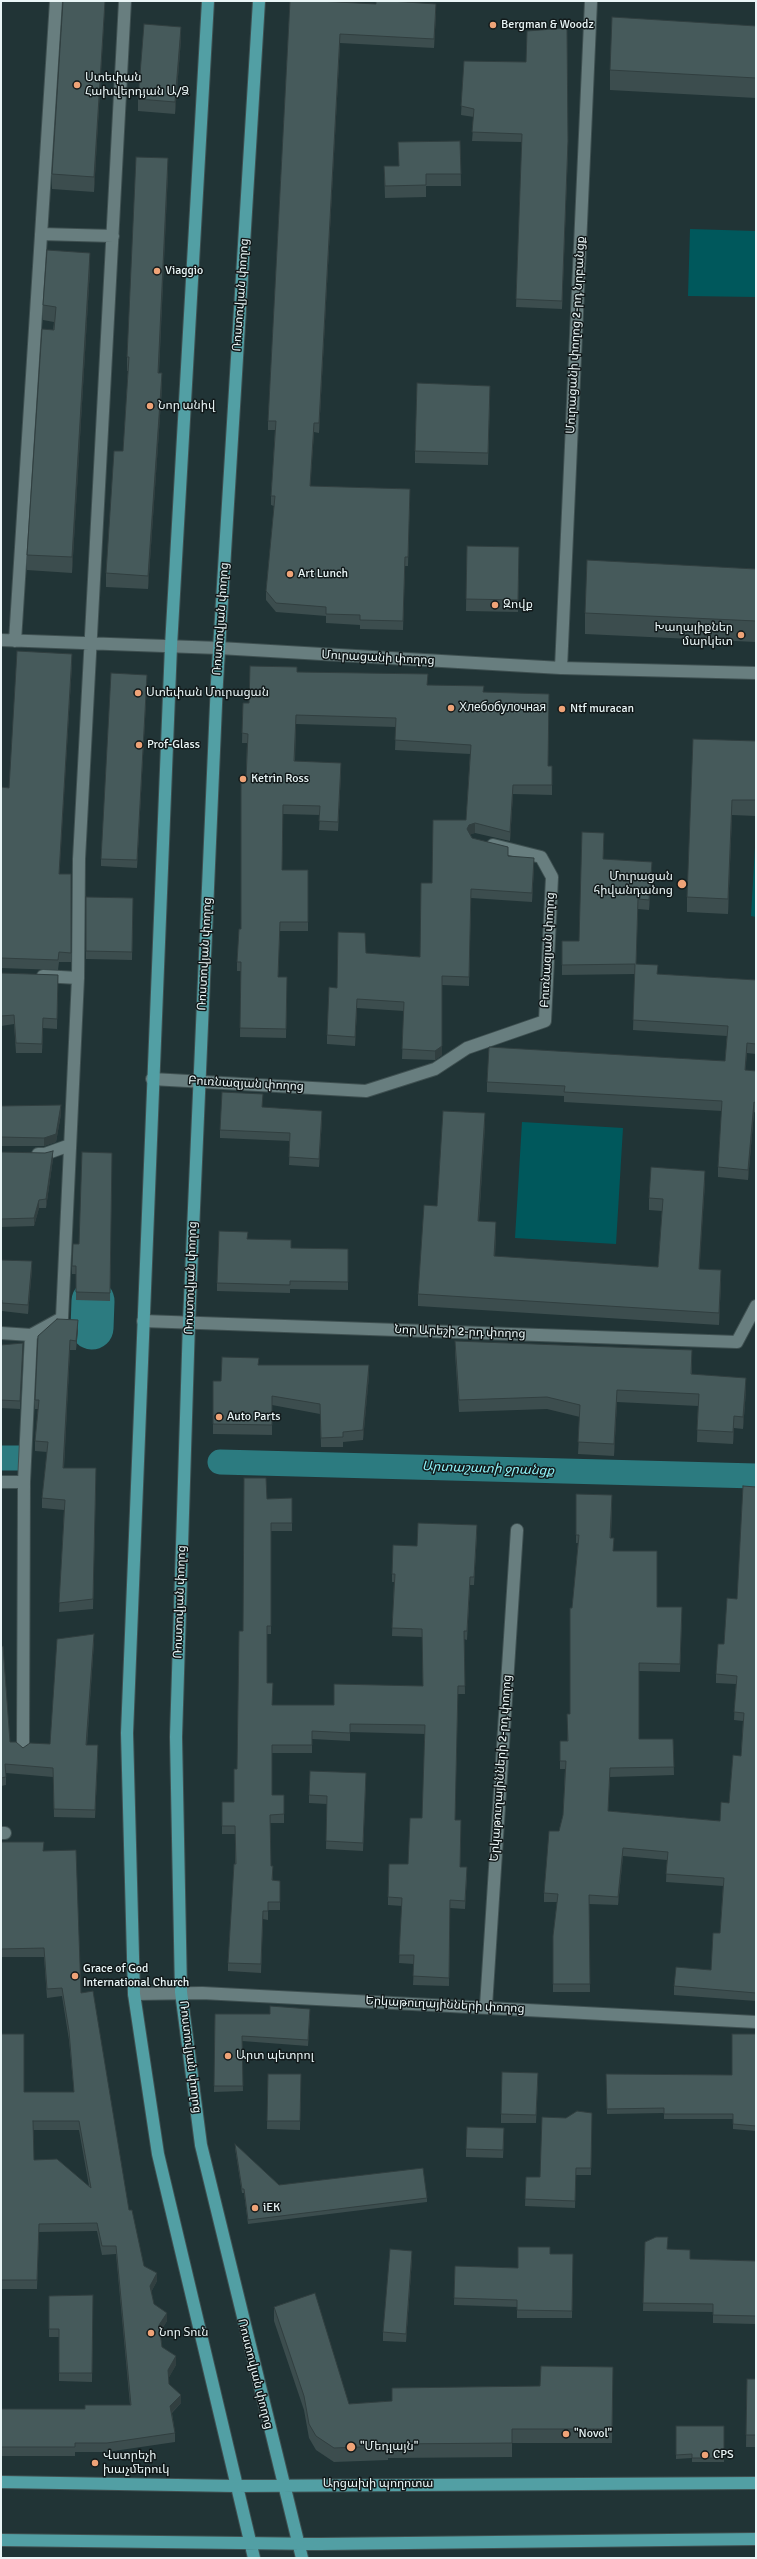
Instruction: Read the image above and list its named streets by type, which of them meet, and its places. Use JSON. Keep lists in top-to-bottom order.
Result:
{
  "streets": {
    "main road": ["Ռոստովյան փողոց", "Արցախի պողոտա"],
    "street": [
      "Մուրացանի փողոց 2-րդ նրբանցք",
      "Մուրացանի փողոց",
      "Բուռնազյան փողոց",
      "Նոր Արեշի 2-րդ փողոց",
      "Երկաթուղայինների 2-րդ փողոց",
      "Երկաթուղայինների փողոց"
    ]
  },
  "crossings": [
    ["Ռոստովյան փողոց", "Մուրացանի փողոց"],
    ["Ռոստովյան փողոց", "Բուռնազյան փողոց"],
    ["Ռոստովյան փողոց", "Նոր Արեշի 2-րդ փողոց"],
    ["Ռոստովյան փողոց", "Երկաթուղայինների փողոց"],
    ["Ռոստովյան փողոց", "Արցախի պողոտա"],
    ["Մուրացանի փողոց 2-րդ նրբանցք", "Մուրացանի փողոց"],
    ["Երկաթուղայինների 2-րդ փողոց", "Երկաթուղայինների փողոց"]
  ],
  "water": ["Արտաշատի ջրանցք"],
  "places": [
    "Bergman & Woodz",
    "Ստեփան Հախվերդյան Ա/Ձ",
    "Viaggio",
    "Նոր անիվ",
    "Art Lunch",
    "Զովք",
    "Խաղալիքներ մարկետ",
    "Ստեփան Մուրացան",
    "Хлебобулочная",
    "Ntf muracan",
    "Prof-Glass",
    "Ketrin Ross",
    "Մուրացան հիվանդանոց",
    "Auto Parts",
    "Grace of God International Church",
    "Արտ պետրոլ",
    "iEK",
    "Նոր Տուն",
    "\"Novol\"",
    "\"Մեդլայն\"",
    "CPS",
    "Վստրեչի խաչմերուկ"
  ]
}
